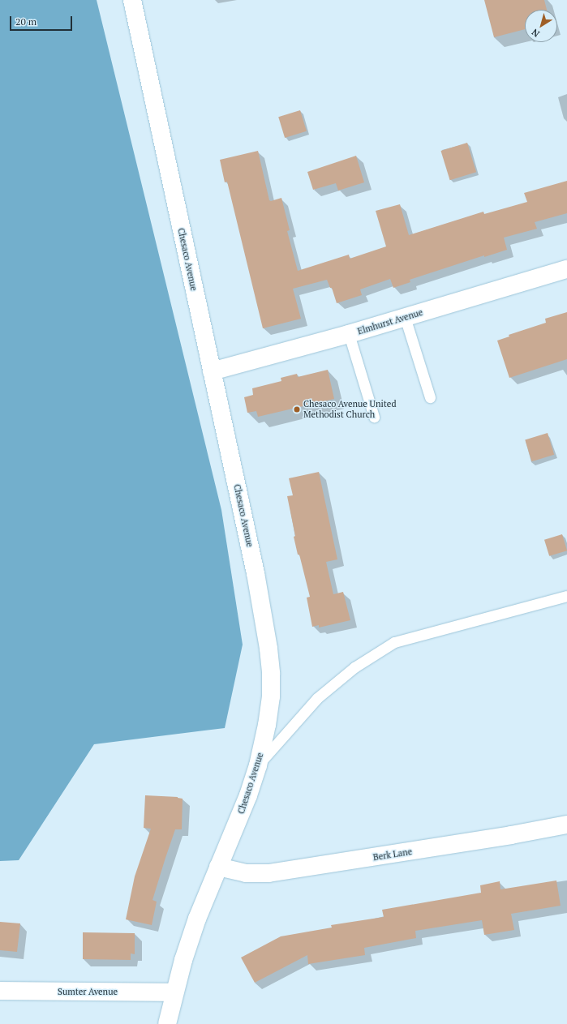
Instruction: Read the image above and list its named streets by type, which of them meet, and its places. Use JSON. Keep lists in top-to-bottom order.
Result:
{
  "streets": {
    "street": [
      "Chesaco Avenue",
      "Elmhurst Avenue",
      "Berk Lane",
      "Sumter Avenue"
    ]
  },
  "crossings": [
    ["Chesaco Avenue", "Elmhurst Avenue"],
    ["Chesaco Avenue", "Berk Lane"],
    ["Chesaco Avenue", "Sumter Avenue"]
  ],
  "places": ["Chesaco Avenue United Methodist Church"],
  "scale_bar": "20 m",
  "north": "bottom left"
}
